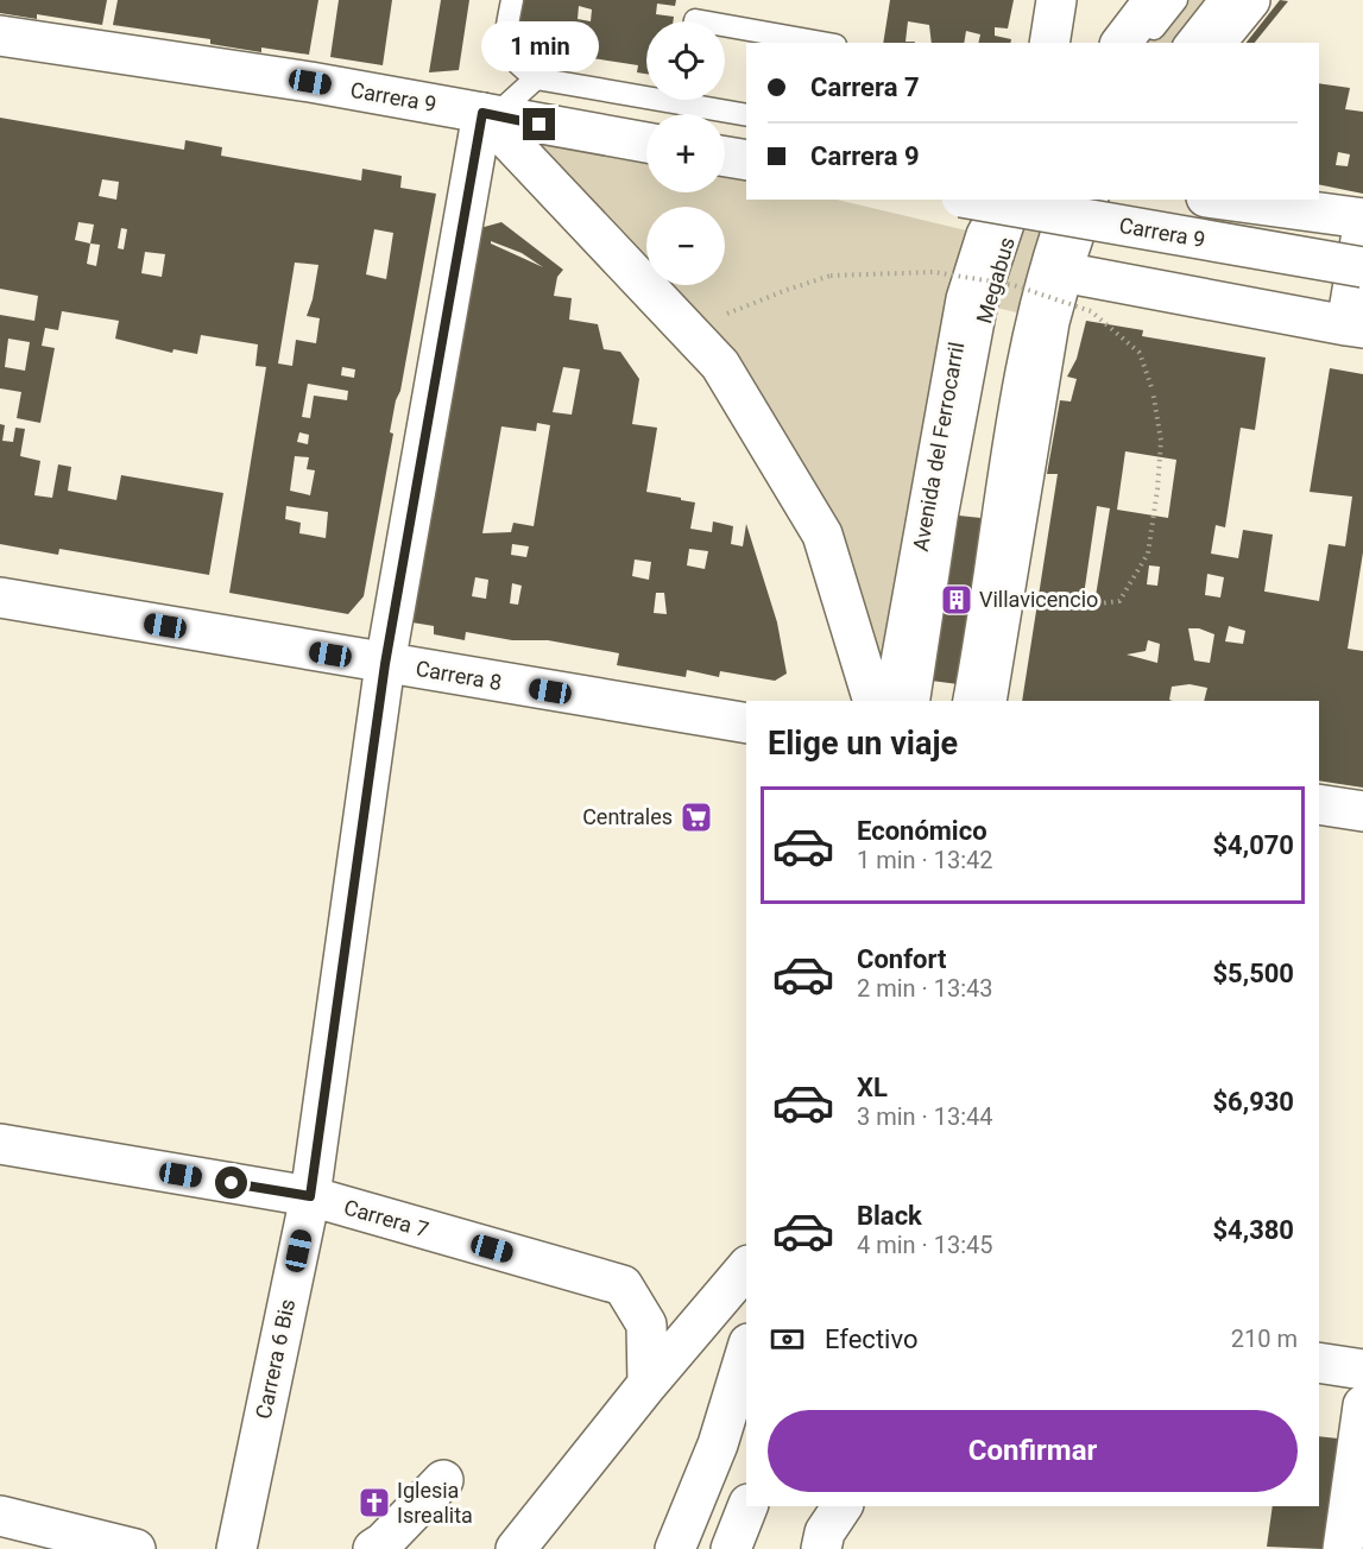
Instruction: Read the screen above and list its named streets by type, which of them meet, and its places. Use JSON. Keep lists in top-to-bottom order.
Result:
{
  "streets": {
    "street": [
      "Carrera 9",
      "Avenida del Ferrocarril",
      "Carrera 8",
      "Carrera 7",
      "Carrera 6 Bis"
    ],
    "lane": ["Megabus"]
  },
  "crossings": [
    ["Carrera 9", "Carrera 6 Bis"],
    ["Carrera 8", "Carrera 6 Bis"],
    ["Carrera 7", "Carrera 6 Bis"]
  ],
  "places": {
    "building": ["Villavicencio"],
    "supermarket": ["Centrales"],
    "church": ["Iglesia Isrealita"]
  },
  "page": {
    "map_buttons": ["+", "−"],
    "bubble": "1 min",
    "banner": ["Carrera 7", "Carrera 9"],
    "heading": "Elige un viaje",
    "list": [
      {
        "name": "Económico",
        "note": "1 min · 13:42",
        "value": "$4,070"
      },
      {
        "name": "Confort",
        "note": "2 min · 13:43",
        "value": "$5,500"
      },
      {
        "name": "XL",
        "note": "3 min · 13:44",
        "value": "$6,930"
      },
      {
        "name": "Black",
        "note": "4 min · 13:45",
        "value": "$4,380"
      }
    ],
    "pay": ["Efectivo", "210 m"],
    "buttons": "Confirmar"
  }
}
